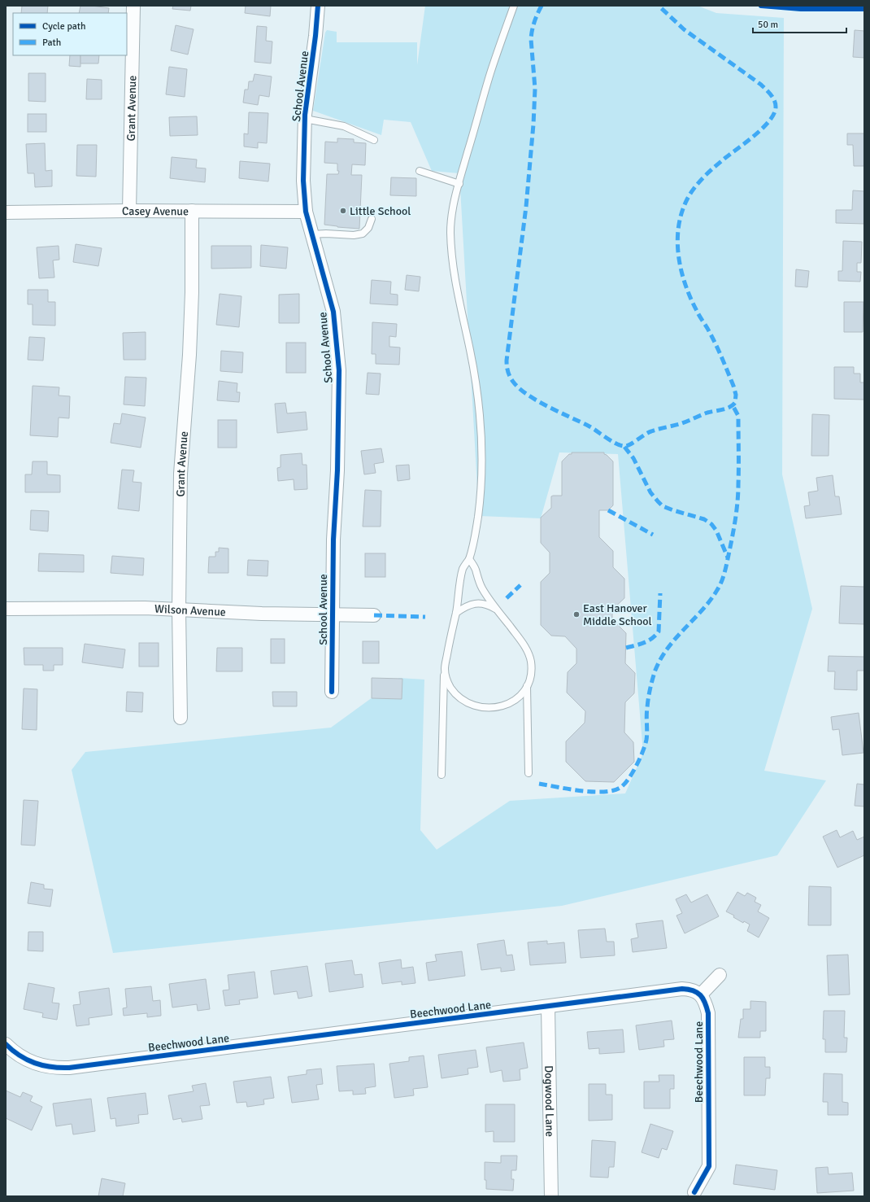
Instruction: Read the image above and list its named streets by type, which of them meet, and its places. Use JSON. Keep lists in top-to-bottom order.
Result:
{
  "streets": {
    "street": [
      "School Avenue",
      "Grant Avenue",
      "Casey Avenue",
      "Wilson Avenue",
      "Beechwood Lane",
      "Dogwood Lane"
    ]
  },
  "crossings": [
    ["School Avenue", "Casey Avenue"],
    ["School Avenue", "Wilson Avenue"],
    ["Grant Avenue", "Casey Avenue"],
    ["Grant Avenue", "Wilson Avenue"],
    ["Beechwood Lane", "Dogwood Lane"]
  ],
  "places": ["Little School", "East Hanover Middle School"],
  "legend": ["Cycle path", "Path"],
  "scale_bar": "50 m"
}
